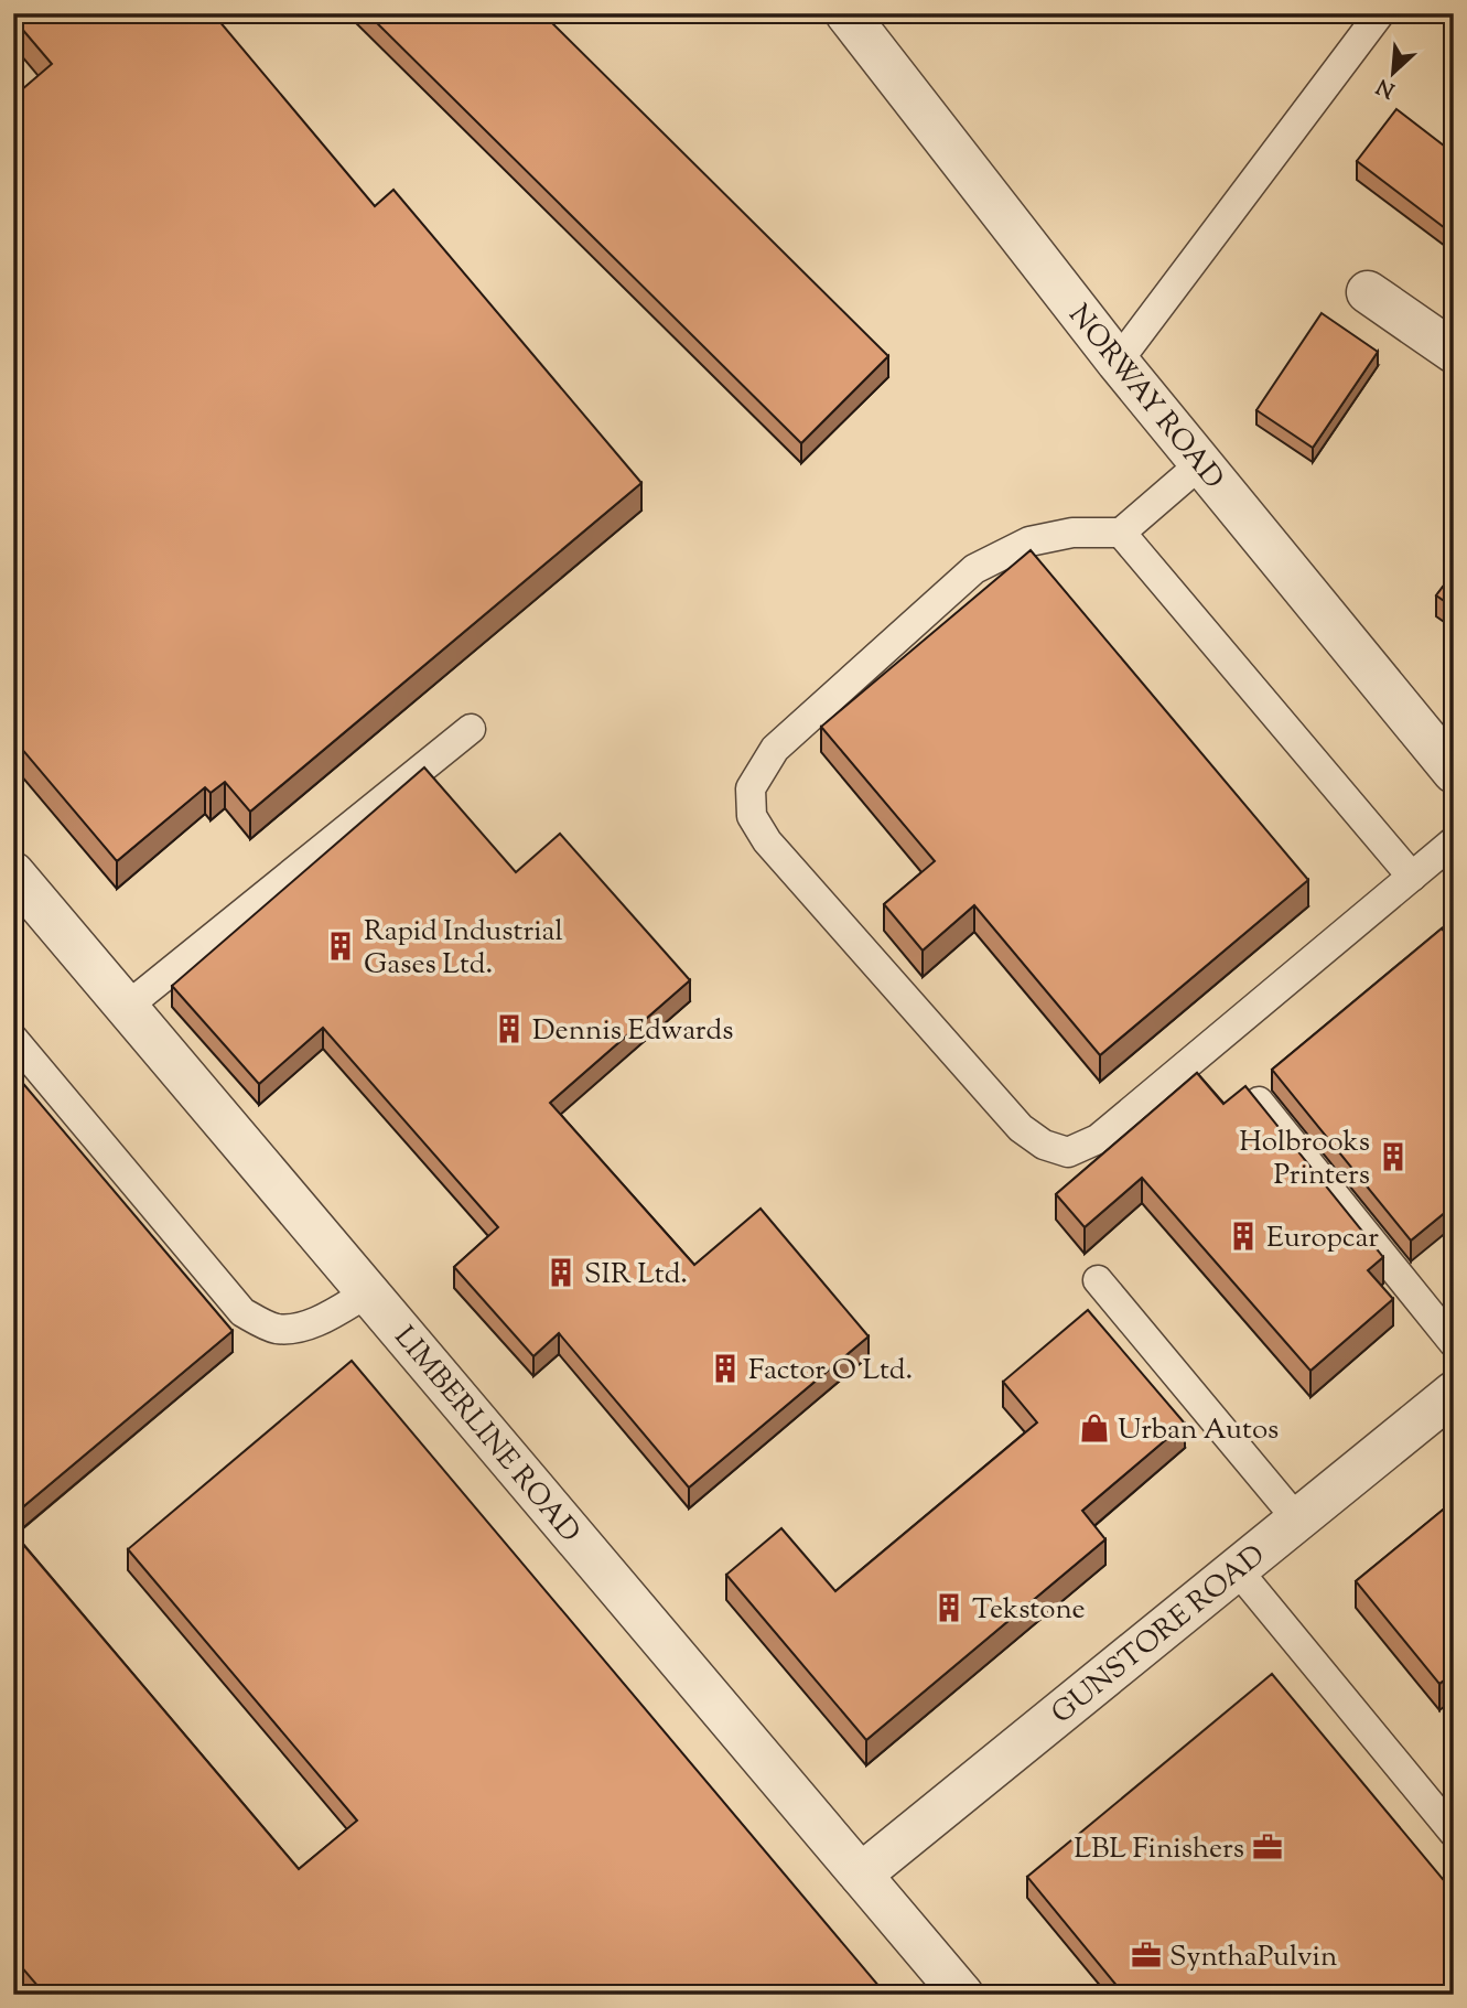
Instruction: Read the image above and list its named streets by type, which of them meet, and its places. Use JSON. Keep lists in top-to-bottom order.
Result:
{
  "streets": {
    "street": ["NORWAY ROAD", "LIMBERLINE ROAD", "GUNSTORE ROAD"]
  },
  "crossings": [
    ["LIMBERLINE ROAD", "GUNSTORE ROAD"]
  ],
  "places": {
    "building": [
      "Rapid Industrial Gases Ltd.",
      "Dennis Edwards",
      "Holbrooks Printers",
      "Europcar",
      "SIR Ltd.",
      "Factor O Ltd.",
      "Tekstone"
    ],
    "shop": ["Urban Autos"],
    "office": ["LBL Finishers", "SynthaPulvin"]
  },
  "north": "bottom left"
}
